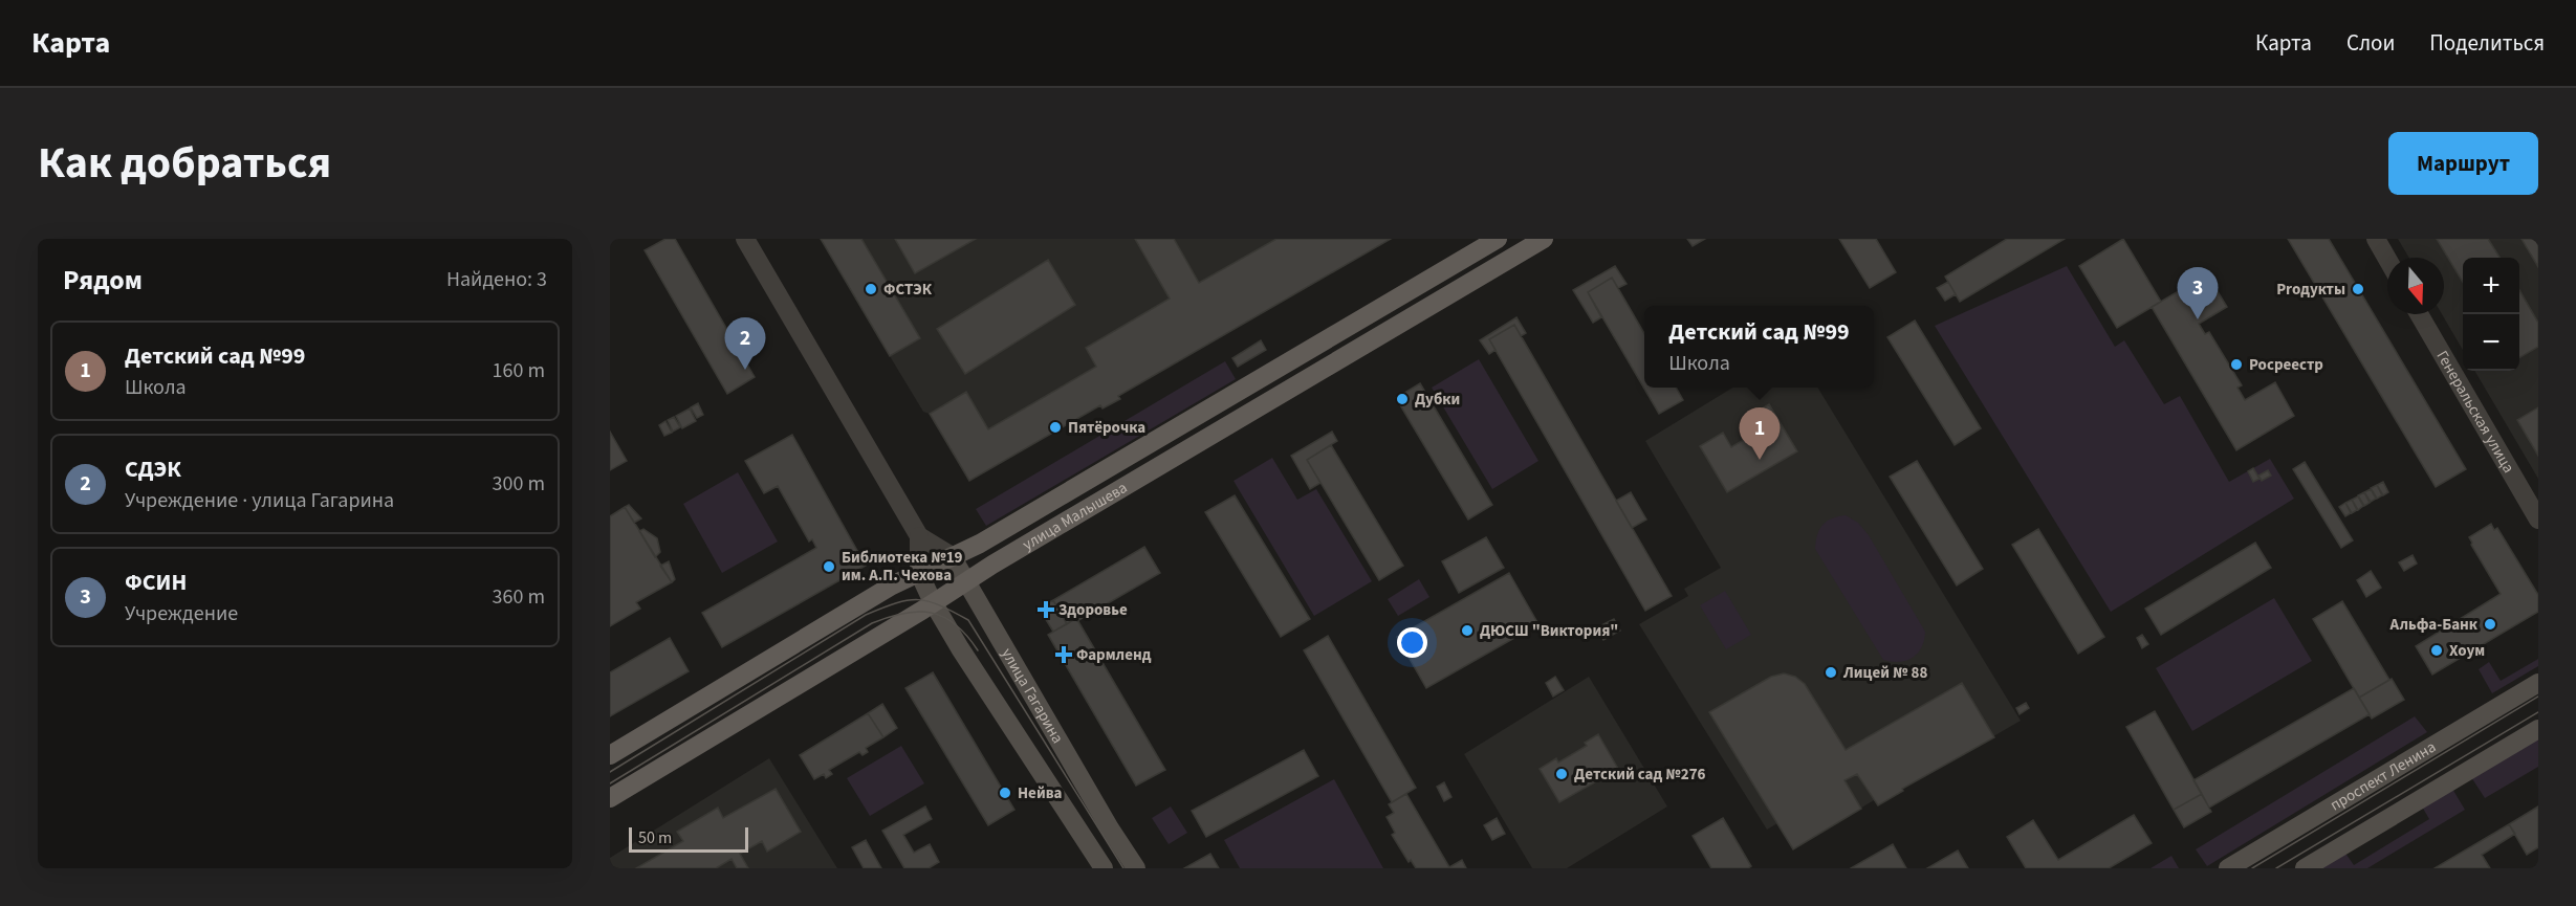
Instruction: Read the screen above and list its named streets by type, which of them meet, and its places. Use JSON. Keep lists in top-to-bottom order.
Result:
{
  "streets": {
    "main road": ["улица Малышева", "улица Гагарина", "проспект Ленина"],
    "street": ["Генеральская улица"]
  },
  "crossings": [
    ["улица Малышева", "улица Гагарина"]
  ],
  "places": {
    "other": [
      "ФСТЭК",
      "Proдукты",
      "Росреестр",
      "Дубки",
      "Пятёрочка",
      "Библиотека №19 им. А.П. Чехова",
      "Альфа-Банк",
      "ДЮСШ \"Виктория\"",
      "Хоум",
      "Лицей № 88",
      "Детский сад №276",
      "Нейва"
    ],
    "health": ["Здоровье", "Фармленд"]
  },
  "scale_bar": "50 m",
  "north": "bottom",
  "page": {
    "header": "Карта",
    "nav": ["Карта", "Слои", "Поделиться"],
    "title": "Как добраться",
    "buttons": "Маршрут",
    "heading": ["Рядом", "Найдено: 3"],
    "map_buttons": ["+", "−"],
    "pins": ["3", "2", "1"],
    "popup": ["Детский сад №99", "Школа"],
    "list": [
      {
        "mark": "1",
        "name": "Детский сад №99",
        "note": "Школа",
        "value": "160 m"
      },
      {
        "mark": "2",
        "name": "СДЭК",
        "note": "Учреждение · улица Гагарина",
        "value": "300 m"
      },
      {
        "mark": "3",
        "name": "ФСИН",
        "note": "Учреждение",
        "value": "360 m"
      }
    ],
    "scale": "50 m"
  }
}
